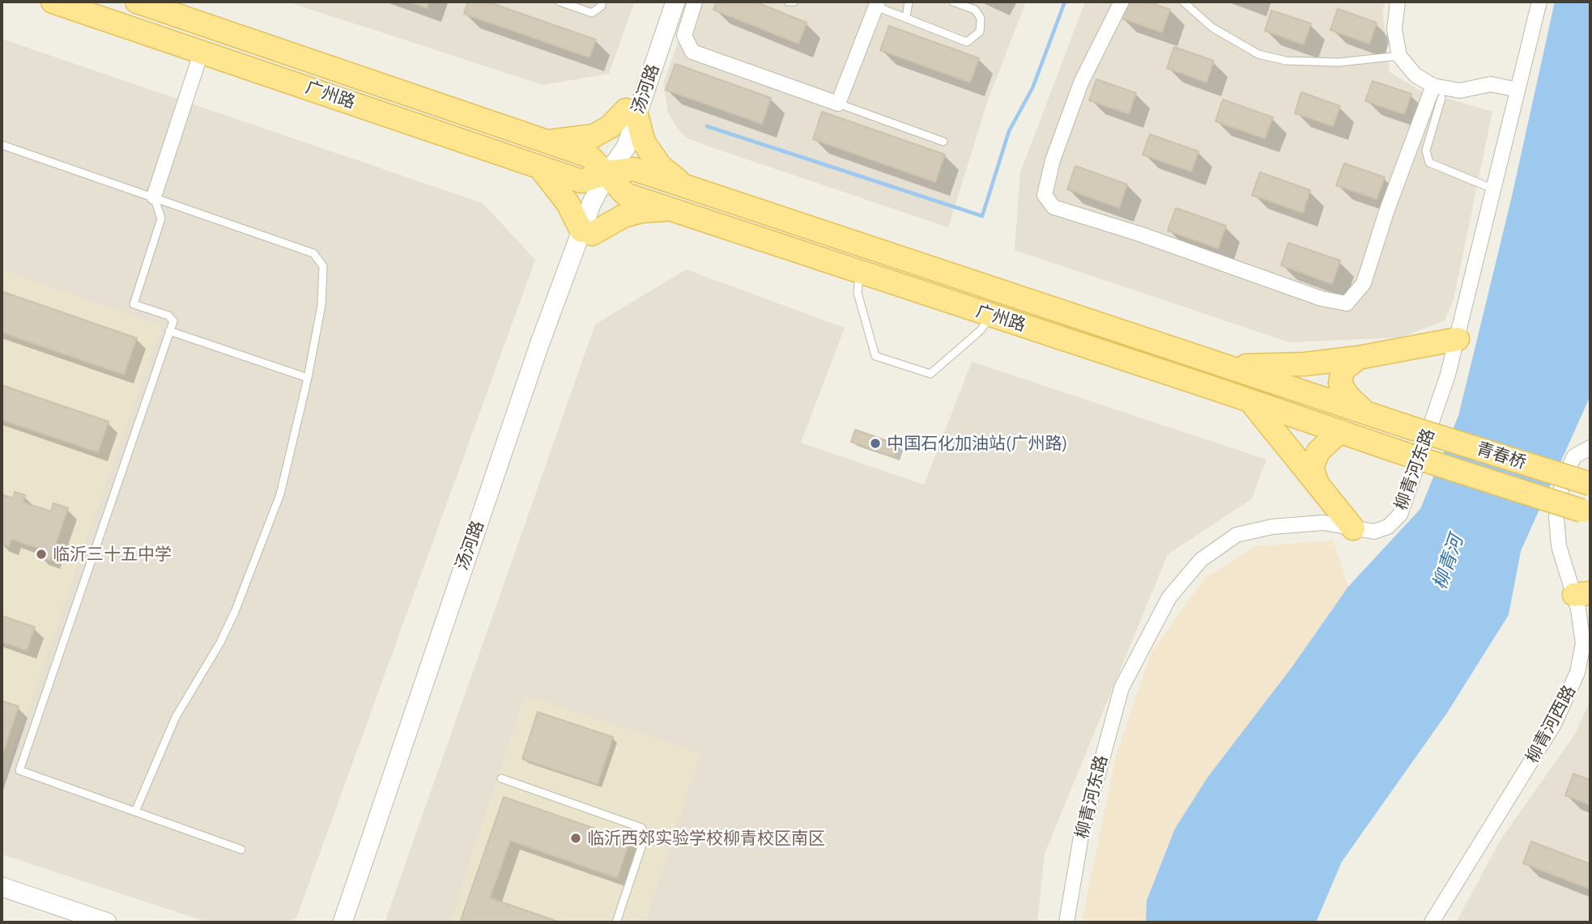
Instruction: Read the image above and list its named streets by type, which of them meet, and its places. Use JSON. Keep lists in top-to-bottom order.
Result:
{
  "streets": {
    "main road": ["广州路", "青春桥"],
    "street": ["汤河路", "柳青河东路", "柳青河西路"]
  },
  "crossings": [
    ["汤河路", "广州路"],
    ["广州路", "青春桥"]
  ],
  "water": ["柳青河"],
  "places": ["中国石化加油站(广州路)", "临沂三十五中学", "临沂西郊实验学校柳青校区南区"]
}
